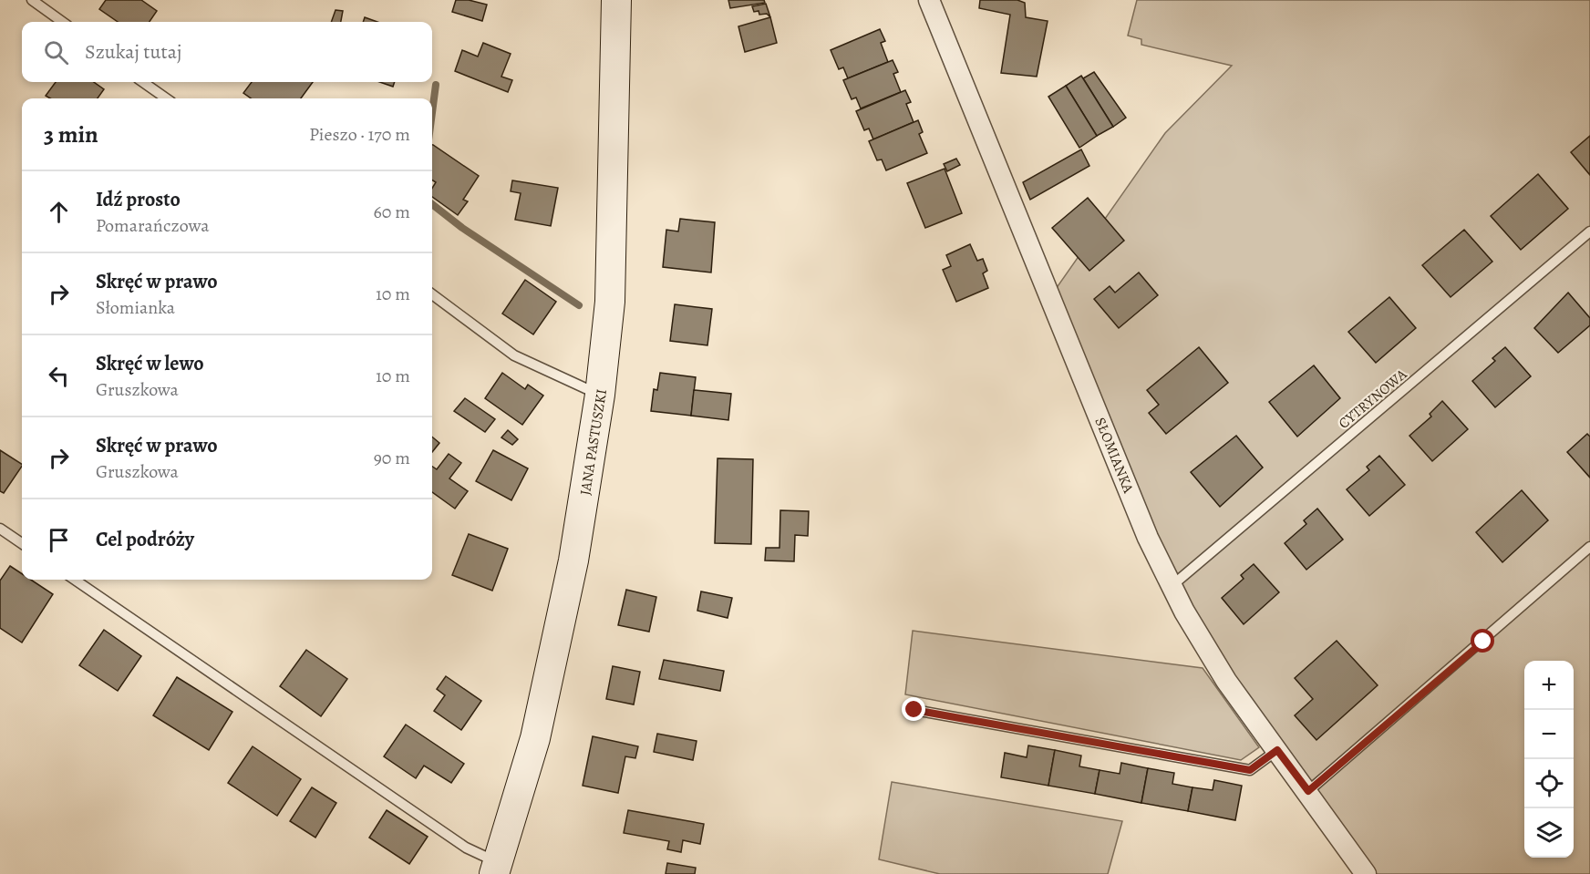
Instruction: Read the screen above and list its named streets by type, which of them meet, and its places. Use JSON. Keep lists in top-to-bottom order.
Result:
{
  "streets": {
    "street": ["JANA PASTUSZKI", "SŁOMIANKA"],
    "lane": ["CYTRYNOWA"]
  },
  "crossings": [
    ["CYTRYNOWA", "SŁOMIANKA"]
  ],
  "page": {
    "search": "Szukaj tutaj",
    "heading": ["3 min", "Pieszo · 170 m"],
    "list": [
      ["Idź prosto", "Pomarańczowa", "60 m"],
      ["Skręć w prawo", "Słomianka", "10 m"],
      ["Skręć w lewo", "Gruszkowa", "10 m"],
      ["Skręć w prawo", "Gruszkowa", "90 m"],
      "Cel podróży"
    ],
    "map_buttons": ["+", "−"]
  }
}
